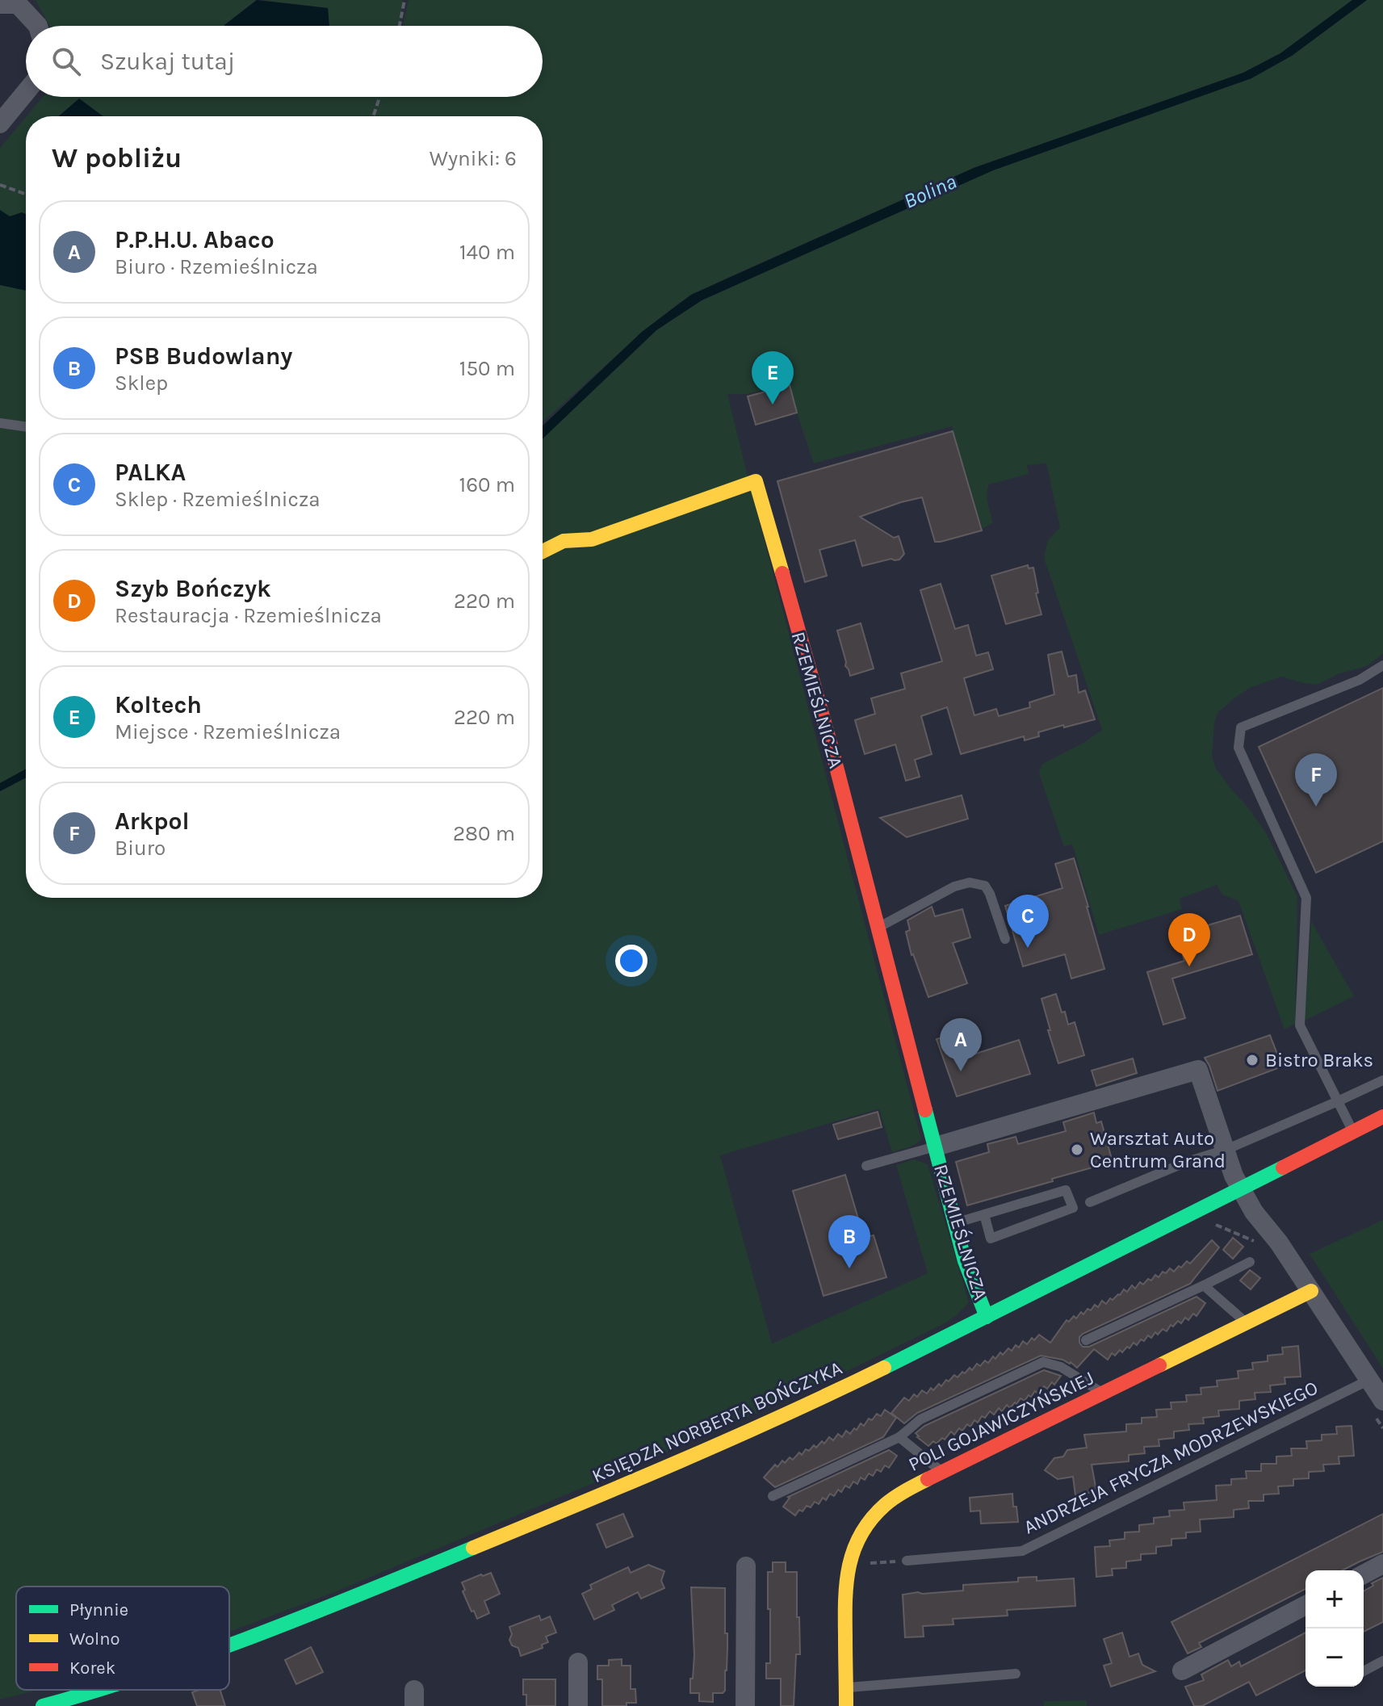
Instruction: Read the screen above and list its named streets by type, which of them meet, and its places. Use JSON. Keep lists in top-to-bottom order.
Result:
{
  "streets": {
    "street": ["RZEMIEŚLNICZA", "POLI GOJAWICZYŃSKIEJ", "KSIĘDZA NORBERTA BOŃCZYKA"],
    "lane": ["ANDRZEJA FRYCZA MODRZEWSKIEGO"]
  },
  "crossings": [
    ["RZEMIEŚLNICZA", "POLI GOJAWICZYŃSKIEJ"],
    ["RZEMIEŚLNICZA", "KSIĘDZA NORBERTA BOŃCZYKA"],
    ["RZEMIEŚLNICZA", "ANDRZEJA FRYCZA MODRZEWSKIEGO"]
  ],
  "water": ["Bolina"],
  "places": ["Bistro Braks", "Warsztat Auto Centrum Grand"],
  "legend": ["Płynnie", "Wolno", "Korek"],
  "page": {
    "search": "Szukaj tutaj",
    "heading": ["W pobliżu", "Wyniki: 6"],
    "list": [
      {
        "mark": "A",
        "name": "P.P.H.U. Abaco",
        "note": "Biuro · Rzemieślnicza",
        "value": "140 m"
      },
      {
        "mark": "B",
        "name": "PSB Budowlany",
        "note": "Sklep",
        "value": "150 m"
      },
      {
        "mark": "C",
        "name": "PALKA",
        "note": "Sklep · Rzemieślnicza",
        "value": "160 m"
      },
      {
        "mark": "D",
        "name": "Szyb Bończyk",
        "note": "Restauracja · Rzemieślnicza",
        "value": "220 m"
      },
      {
        "mark": "E",
        "name": "Koltech",
        "note": "Miejsce · Rzemieślnicza",
        "value": "220 m"
      },
      {
        "mark": "F",
        "name": "Arkpol",
        "note": "Biuro",
        "value": "280 m"
      }
    ],
    "pins": [
      "E",
      "F",
      "C",
      "D",
      "A",
      "B"
    ],
    "map_buttons": ["+", "−"]
  }
}
